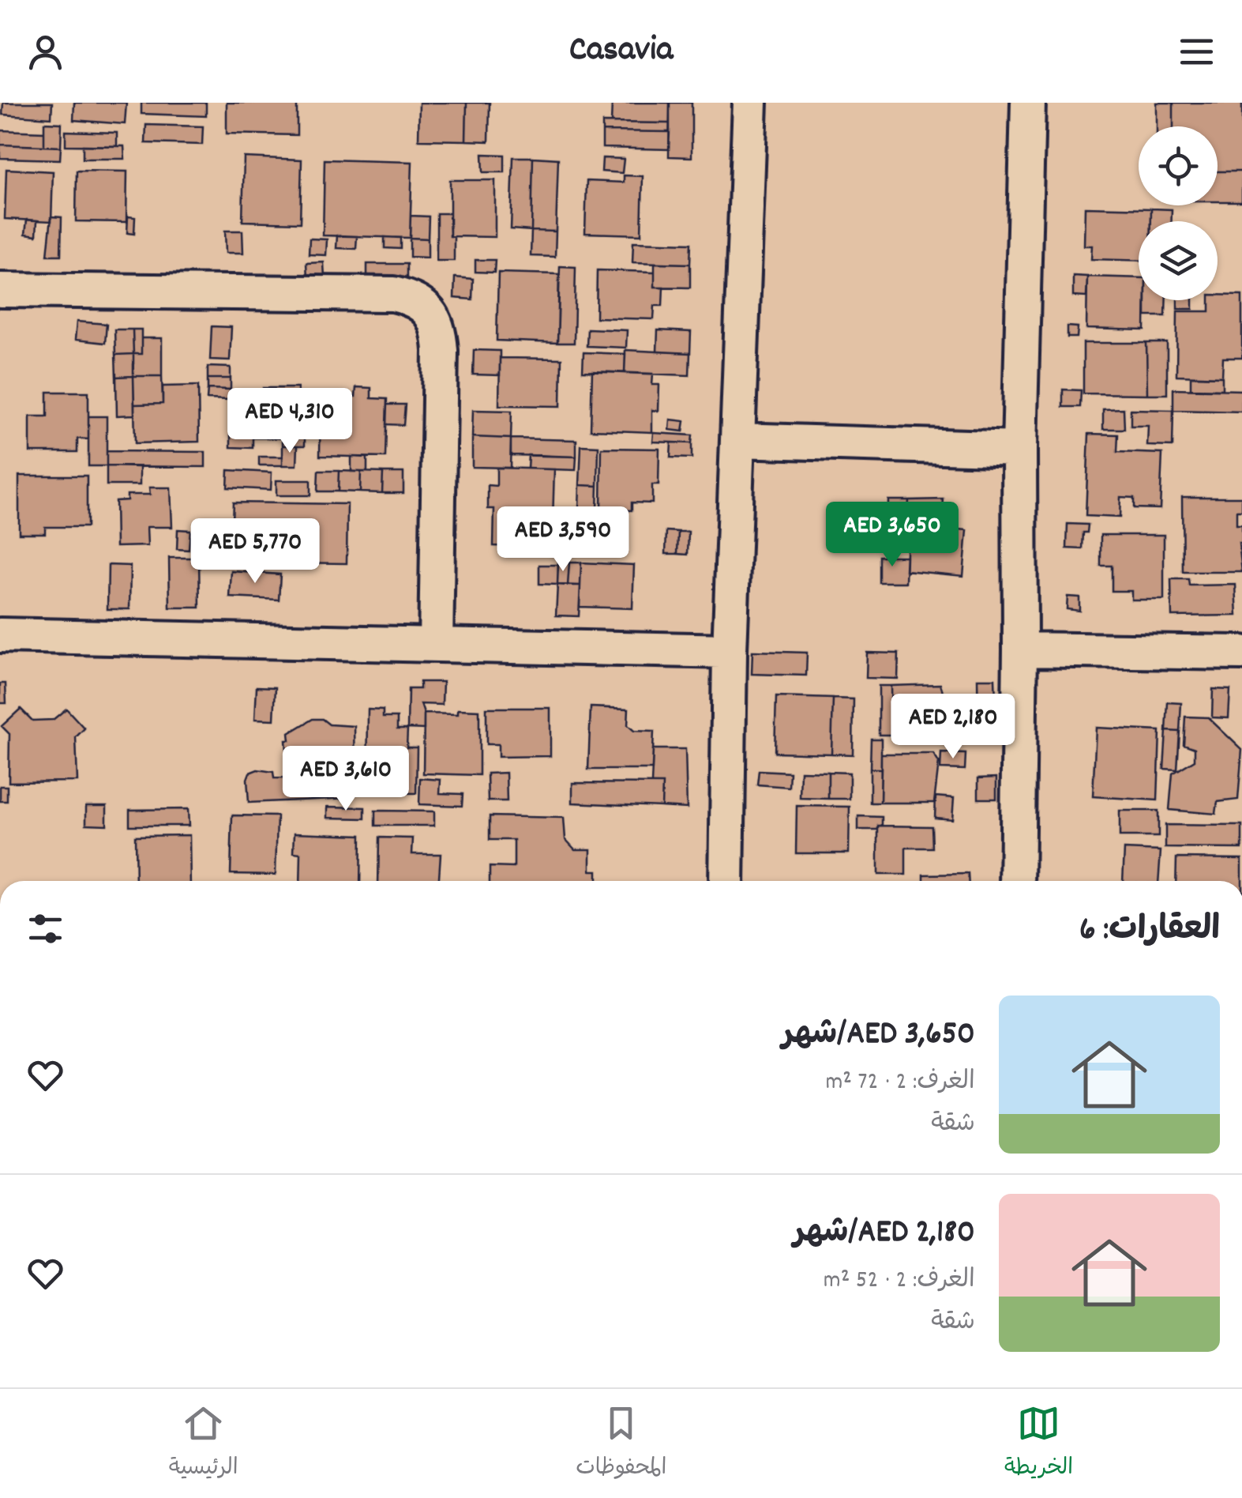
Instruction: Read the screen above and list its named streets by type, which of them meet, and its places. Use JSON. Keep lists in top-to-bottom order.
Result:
{
  "page": {
    "header": "Casavia",
    "price": [
      "AED 4,310",
      "AED 3,650",
      "AED 3,590",
      "AED 5,770",
      "AED 2,180",
      "AED 3,610"
    ],
    "heading": "العقارات: 6",
    "list": [
      {
        "name": "AED 3,650/شهر",
        "note": "الغرف: 2 · 72 m² · شقة"
      },
      {
        "name": "AED 2,180/شهر",
        "note": "الغرف: 2 · 52 m² · شقة"
      }
    ],
    "tabs": ["الخريطة", "المحفوظات", "الرئيسية"]
  }
}
